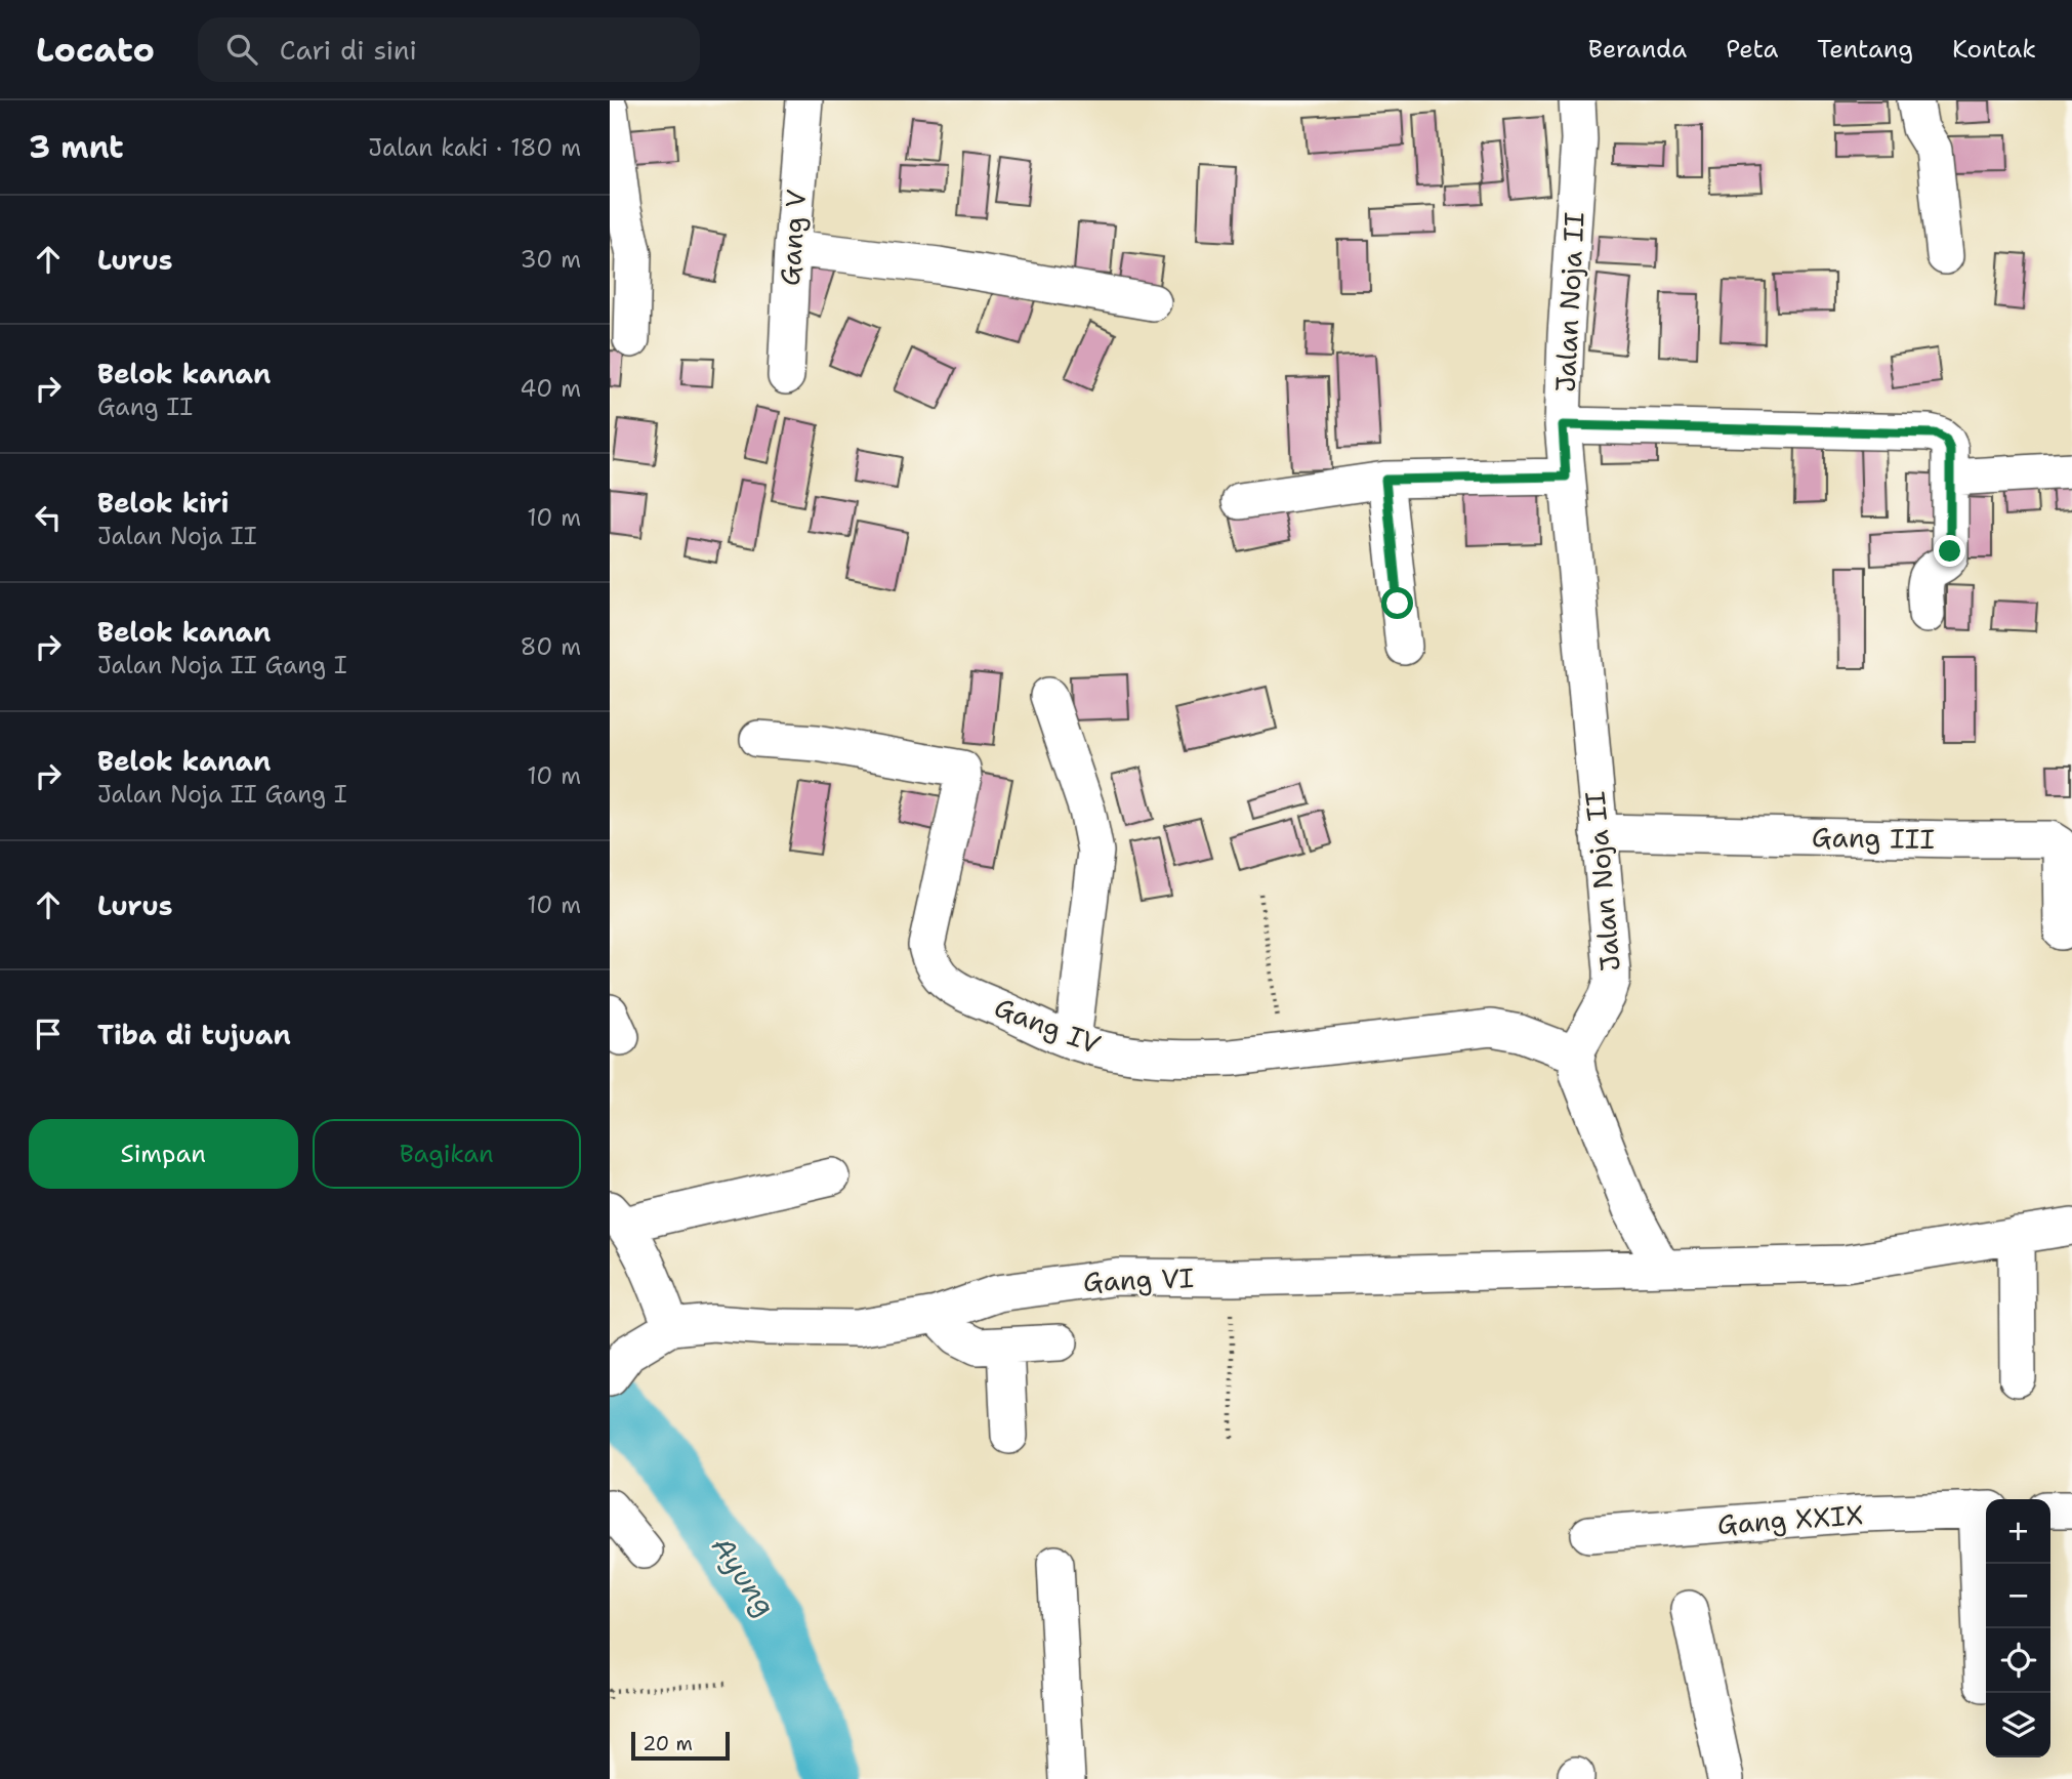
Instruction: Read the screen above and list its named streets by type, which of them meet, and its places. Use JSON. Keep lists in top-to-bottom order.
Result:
{
  "streets": {
    "street": [
      "Gang V",
      "Jalan Noja II",
      "Gang III",
      "Gang IV",
      "Gang VI",
      "Gang XXIX"
    ]
  },
  "crossings": [
    ["Jalan Noja II", "Gang III"],
    ["Jalan Noja II", "Gang IV"]
  ],
  "water": ["Ayung"],
  "scale_bar": "20 m",
  "page": {
    "header": "Locato",
    "search": "Cari di sini",
    "nav": [
      "Beranda",
      "Peta",
      "Tentang",
      "Kontak"
    ],
    "heading": ["3 mnt", "Jalan kaki · 180 m"],
    "list": [
      ["Lurus", "30 m"],
      ["Belok kanan", "Gang II", "40 m"],
      ["Belok kiri", "Jalan Noja II", "10 m"],
      ["Belok kanan", "Jalan Noja II Gang I", "80 m"],
      ["Belok kanan", "Jalan Noja II Gang I", "10 m"],
      ["Lurus", "10 m"],
      "Tiba di tujuan"
    ],
    "buttons": ["Simpan", "Bagikan"],
    "map_buttons": ["+", "−"],
    "scale": "20 m"
  }
}
